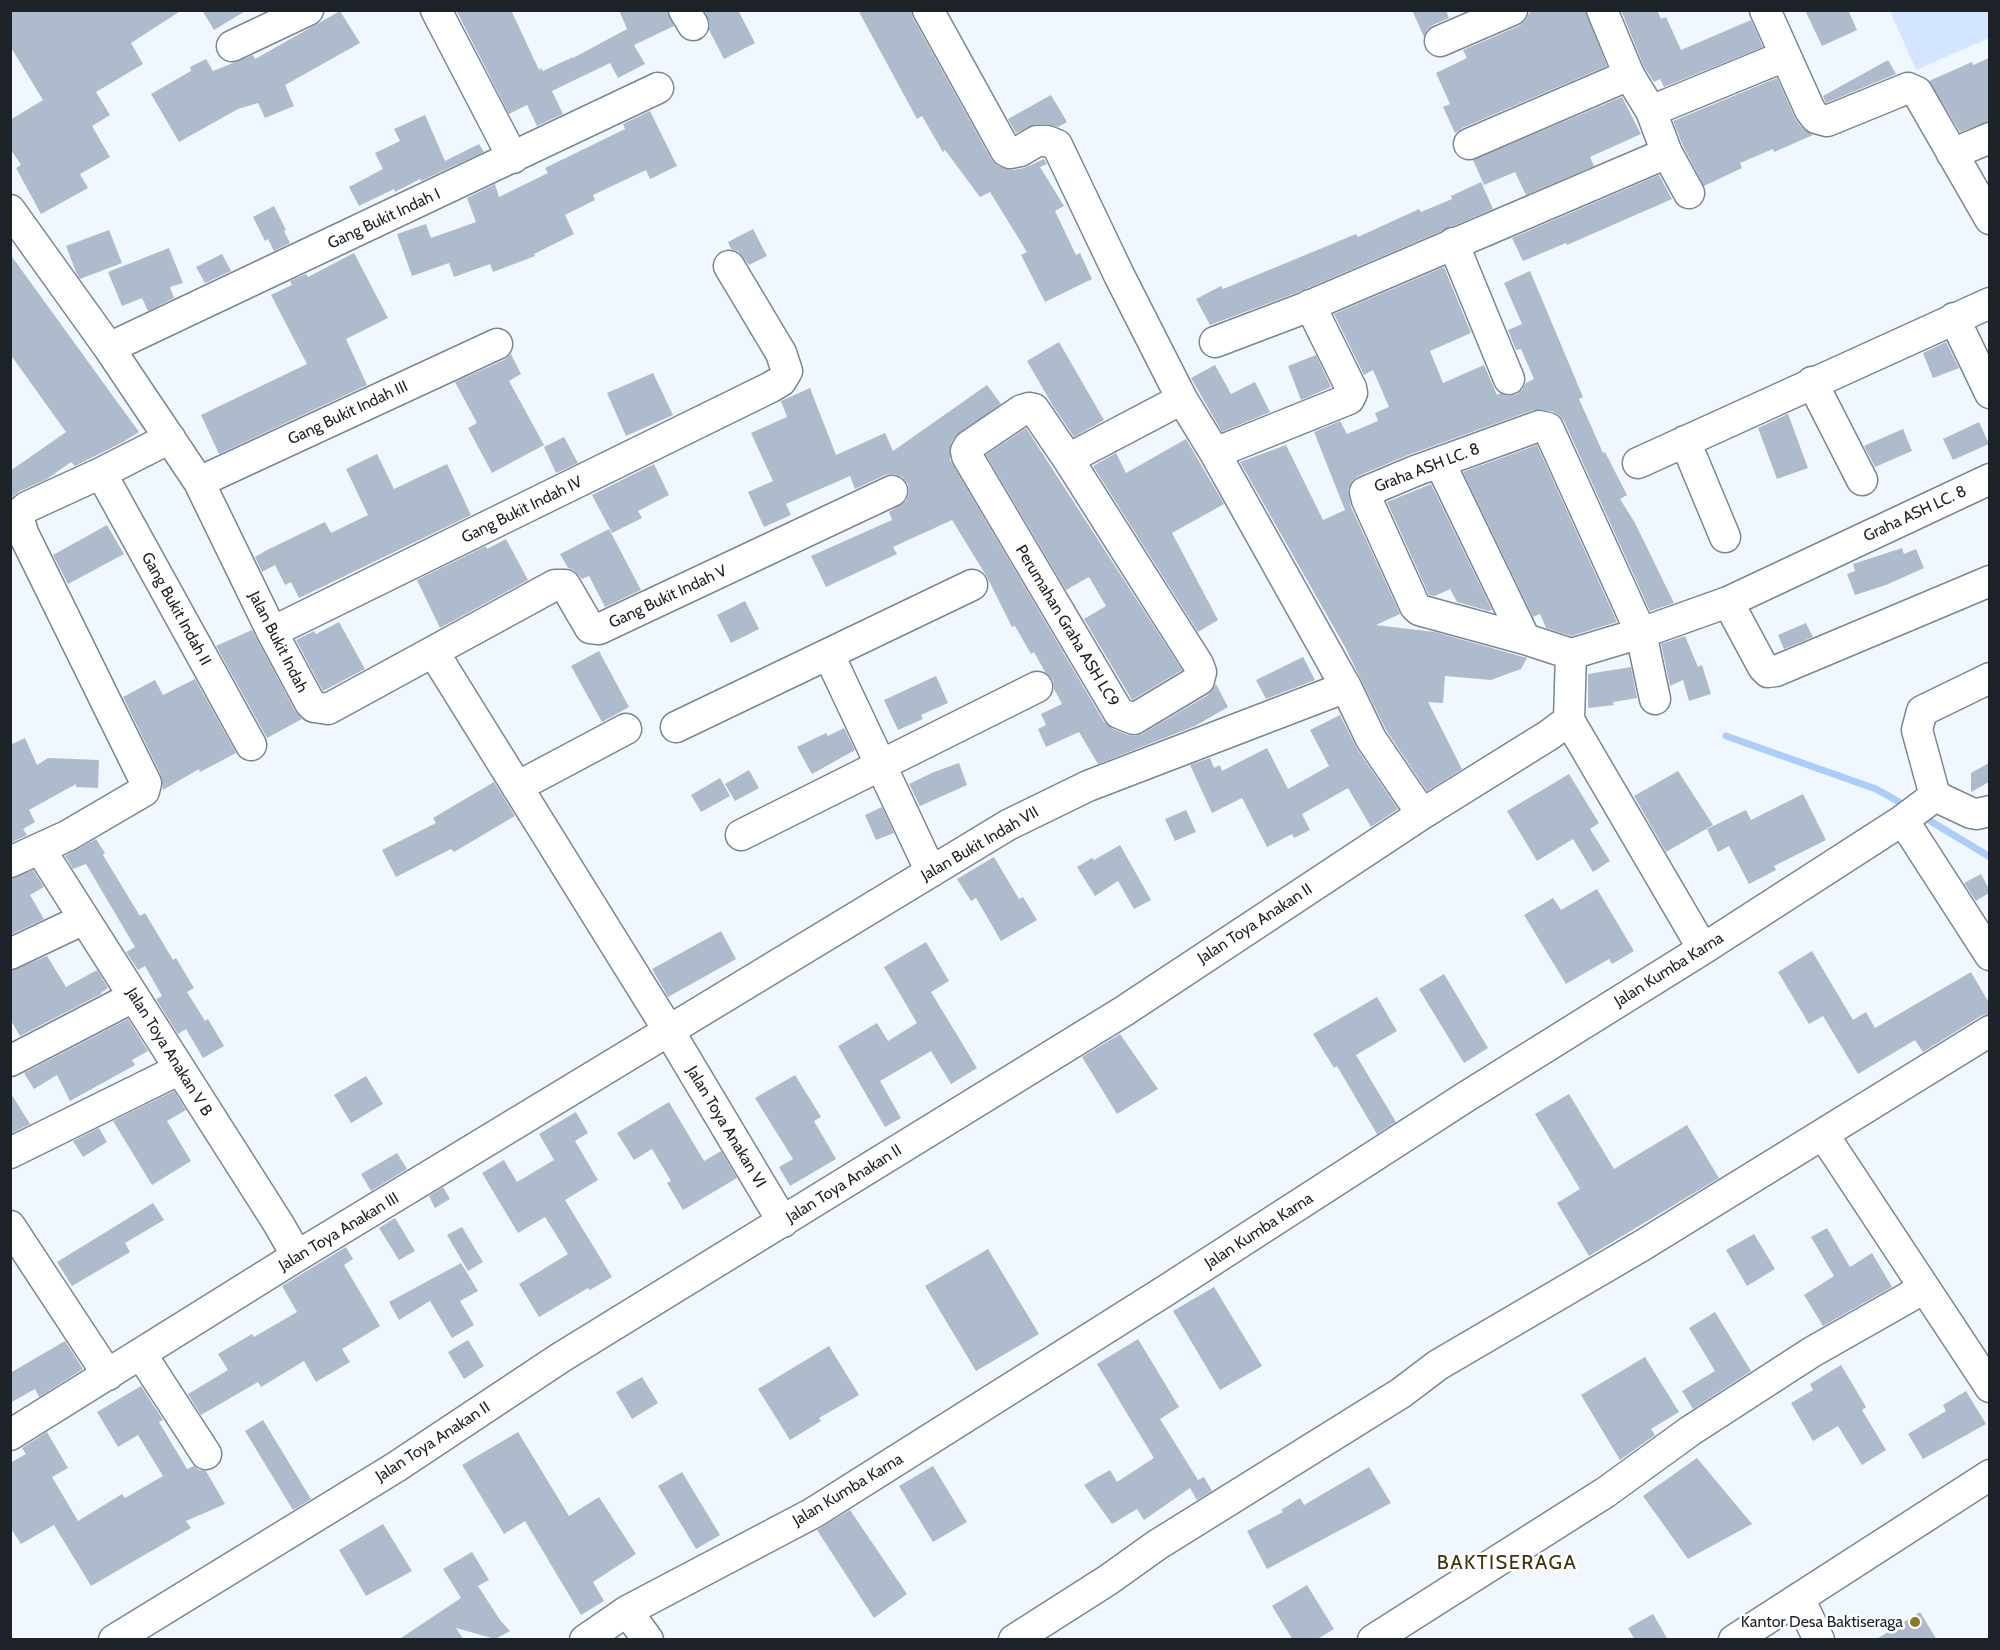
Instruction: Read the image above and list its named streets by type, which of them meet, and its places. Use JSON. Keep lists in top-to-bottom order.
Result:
{
  "streets": {
    "street": [
      "Gang Bukit Indah I",
      "Gang Bukit Indah III",
      "Graha ASH LC. 8",
      "Gang Bukit Indah IV",
      "Gang Bukit Indah V",
      "Gang Bukit Indah II",
      "Perumahan Graha ASH LC9",
      "Jalan Bukit Indah",
      "Jalan Bukit Indah VII",
      "Jalan Toya Anakan II",
      "Jalan Kumba Karna",
      "Jalan Toya Anakan V B",
      "Jalan Toya Anakan VI",
      "Jalan Toya Anakan III"
    ]
  },
  "crossings": [
    ["Gang Bukit Indah I", "Jalan Bukit Indah"],
    ["Gang Bukit Indah III", "Jalan Bukit Indah"],
    ["Gang Bukit Indah IV", "Jalan Bukit Indah"],
    ["Gang Bukit Indah V", "Jalan Bukit Indah"],
    ["Jalan Bukit Indah VII", "Jalan Toya Anakan VI"],
    ["Jalan Bukit Indah VII", "Jalan Toya Anakan III"],
    ["Jalan Toya Anakan II", "Jalan Toya Anakan VI"],
    ["Jalan Toya Anakan V B", "Jalan Toya Anakan III"],
    ["Jalan Toya Anakan VI", "Jalan Toya Anakan III"]
  ],
  "districts": ["BAKTISERAGA"],
  "places": ["Kantor Desa Baktiseraga"]
}
